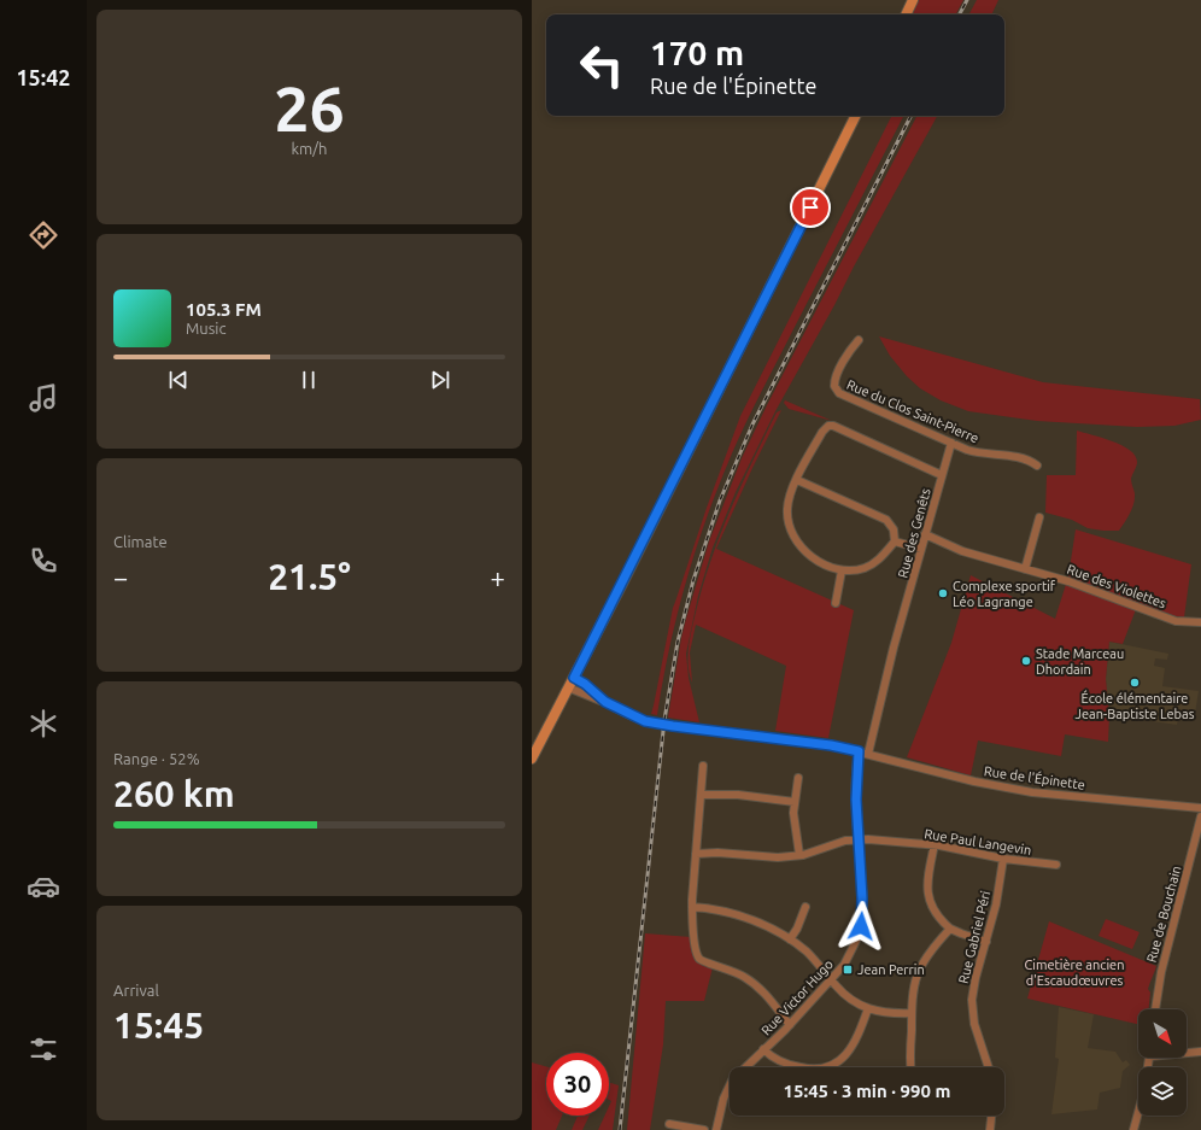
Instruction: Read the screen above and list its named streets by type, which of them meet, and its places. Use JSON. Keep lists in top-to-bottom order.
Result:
{
  "streets": {
    "street": [
      "Rue du Clos Saint-Pierre",
      "Rue des Genêts",
      "Rue des Violettes",
      "Rue de l'Épinette",
      "Rue Paul Langevin",
      "Rue de Bouchain",
      "Rue Gabriel Péri",
      "Rue Victor Hugo"
    ]
  },
  "crossings": [
    ["Rue du Clos Saint-Pierre", "Rue des Genêts"],
    ["Rue des Genêts", "Rue des Violettes"],
    ["Rue des Genêts", "Rue de l'Épinette"],
    ["Rue de l'Épinette", "Rue Victor Hugo"],
    ["Rue Paul Langevin", "Rue Gabriel Péri"],
    ["Rue Paul Langevin", "Rue Victor Hugo"]
  ],
  "parks": ["Cimetière ancien d'Escaudœuvres"],
  "places": {
    "other": ["Complexe sportif Léo Lagrange", "Stade Marceau Dhordain", "École élémentaire Jean-Baptiste Lebas"],
    "transit": ["Jean Perrin"]
  },
  "north": "bottom right",
  "page": {
    "tabs": "15:42",
    "tile": [
      ["26", "km/h"],
      "Climate",
      ["Range · 52%", "260 km"],
      ["Arrival", "15:45"]
    ],
    "turn": ["170 m", "Rue de l'Épinette"],
    "song": ["105.3 FM", "Music"],
    "heat": ["−", "21.5°", "+"],
    "limit": "30",
    "trip": "15:45 · 3 min · 990 m"
  }
}
